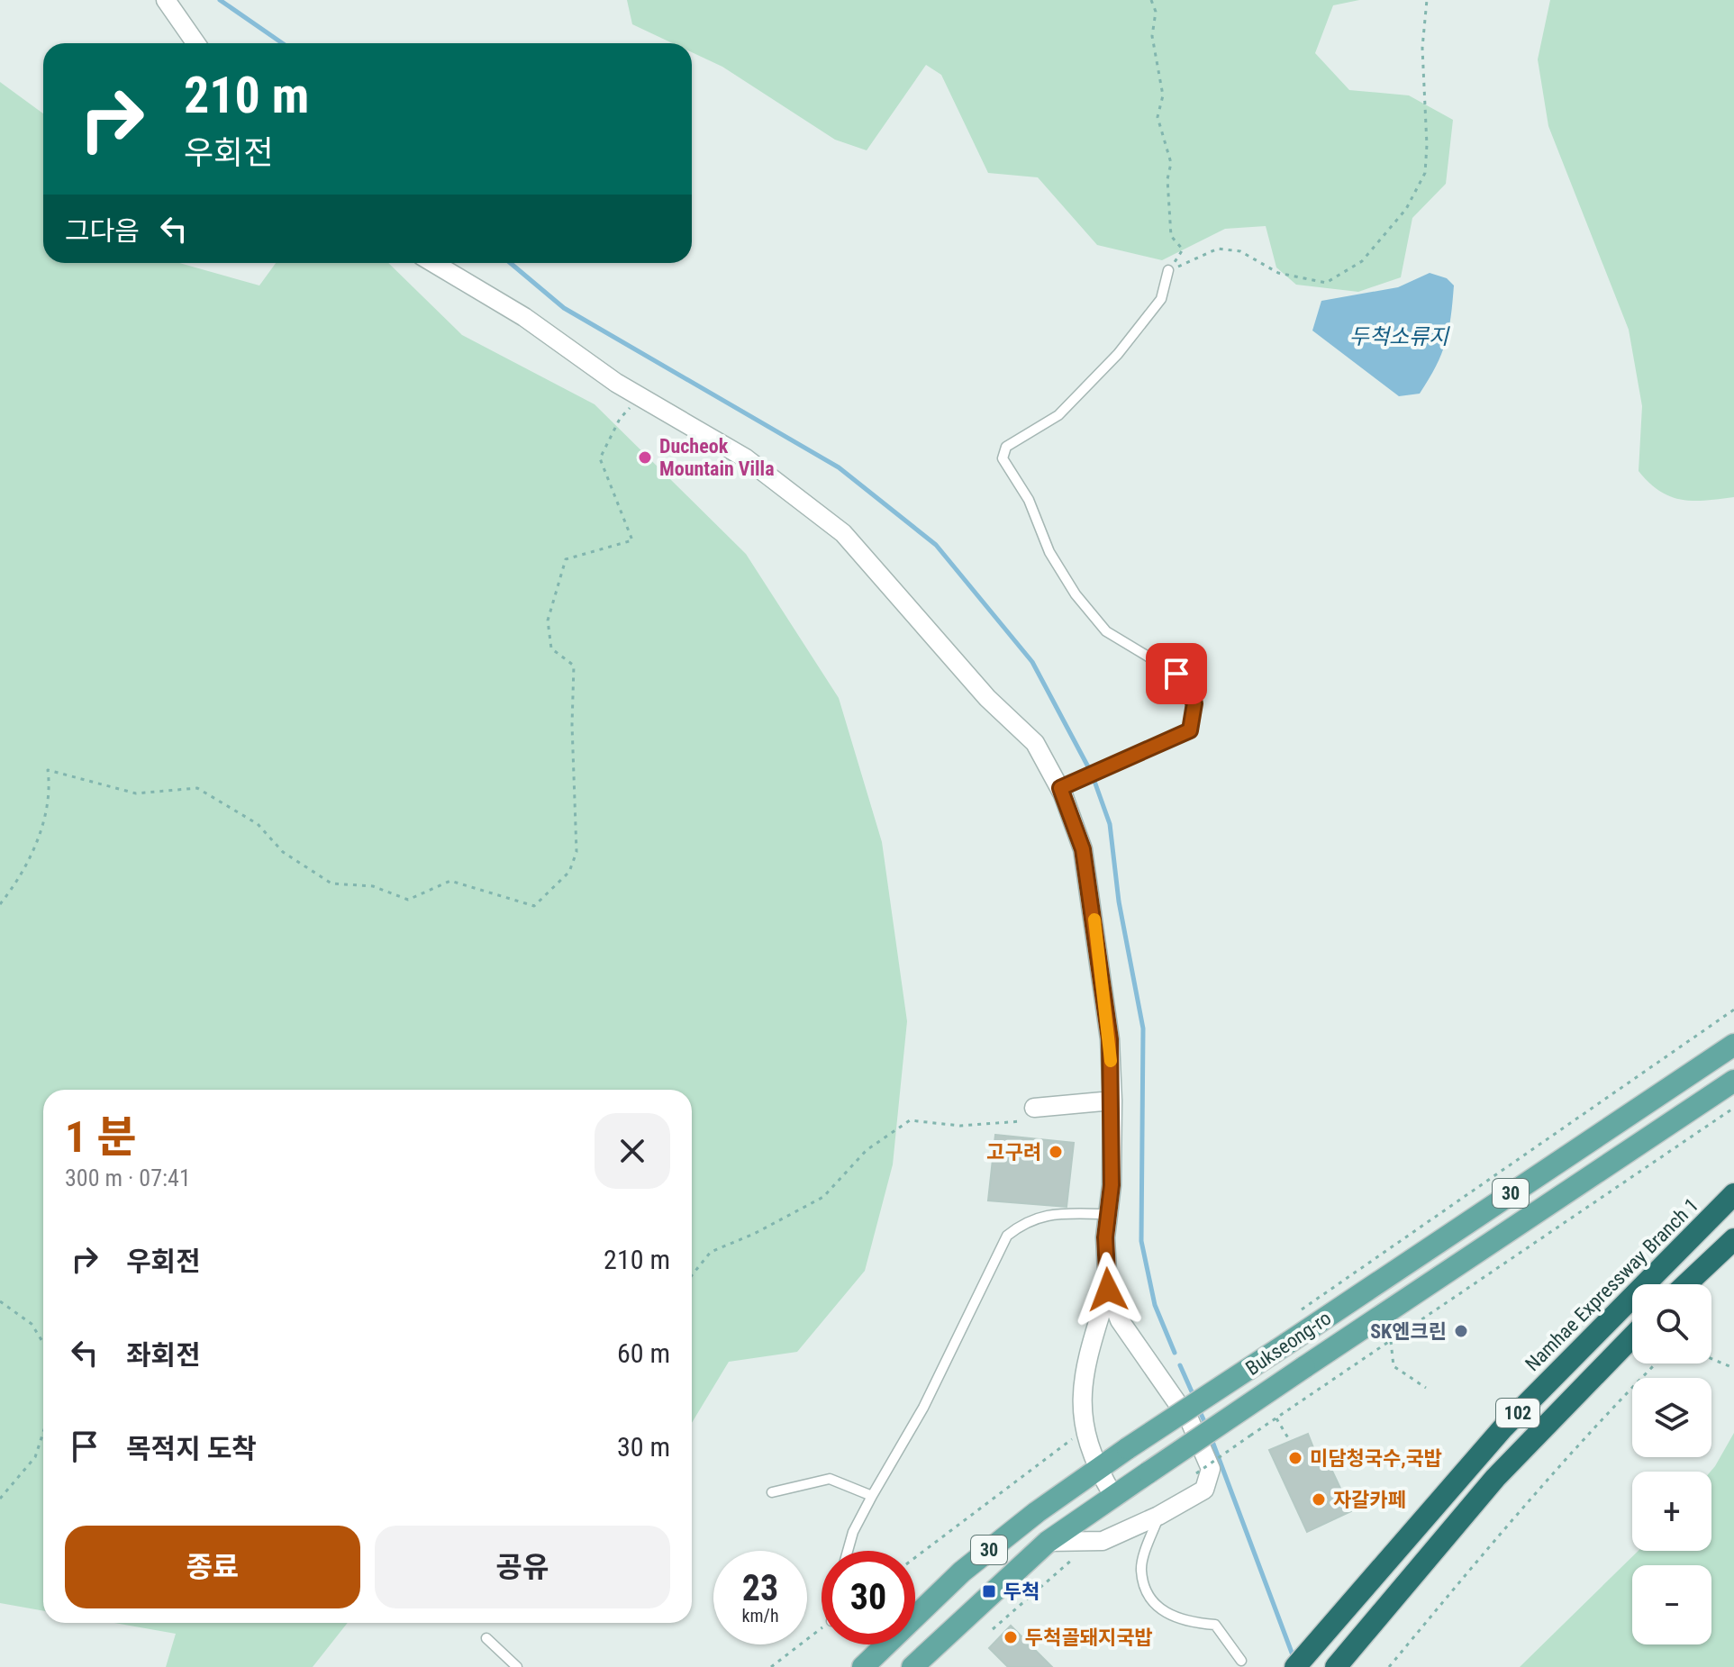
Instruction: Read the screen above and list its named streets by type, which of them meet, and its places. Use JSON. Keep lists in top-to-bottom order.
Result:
{
  "streets": {
    "highway": ["Namhae Expressway Branch 1", "102"],
    "main road": ["30", "Bukseong-ro"]
  },
  "water": ["두척소류지"],
  "places": {
    "other": [
      "Ducheok Mountain Villa",
      "고구려",
      "SK엔크린",
      "미담청국수,국밥",
      "자갈카페",
      "두척골돼지국밥"
    ],
    "transit": ["두척"]
  },
  "page": {
    "turn": ["210 m", "우회전"],
    "then": "그다음",
    "heading": ["1 분", "300 m · 07:41"],
    "list": [
      {
        "name": "우회전",
        "value": "210 m"
      },
      {
        "name": "좌회전",
        "value": "60 m"
      },
      {
        "name": "목적지 도착",
        "value": "30 m"
      }
    ],
    "map_buttons": ["+", "−"],
    "buttons": ["종료", "공유"],
    "speed": "23 km/h",
    "limit": "30"
  }
}
